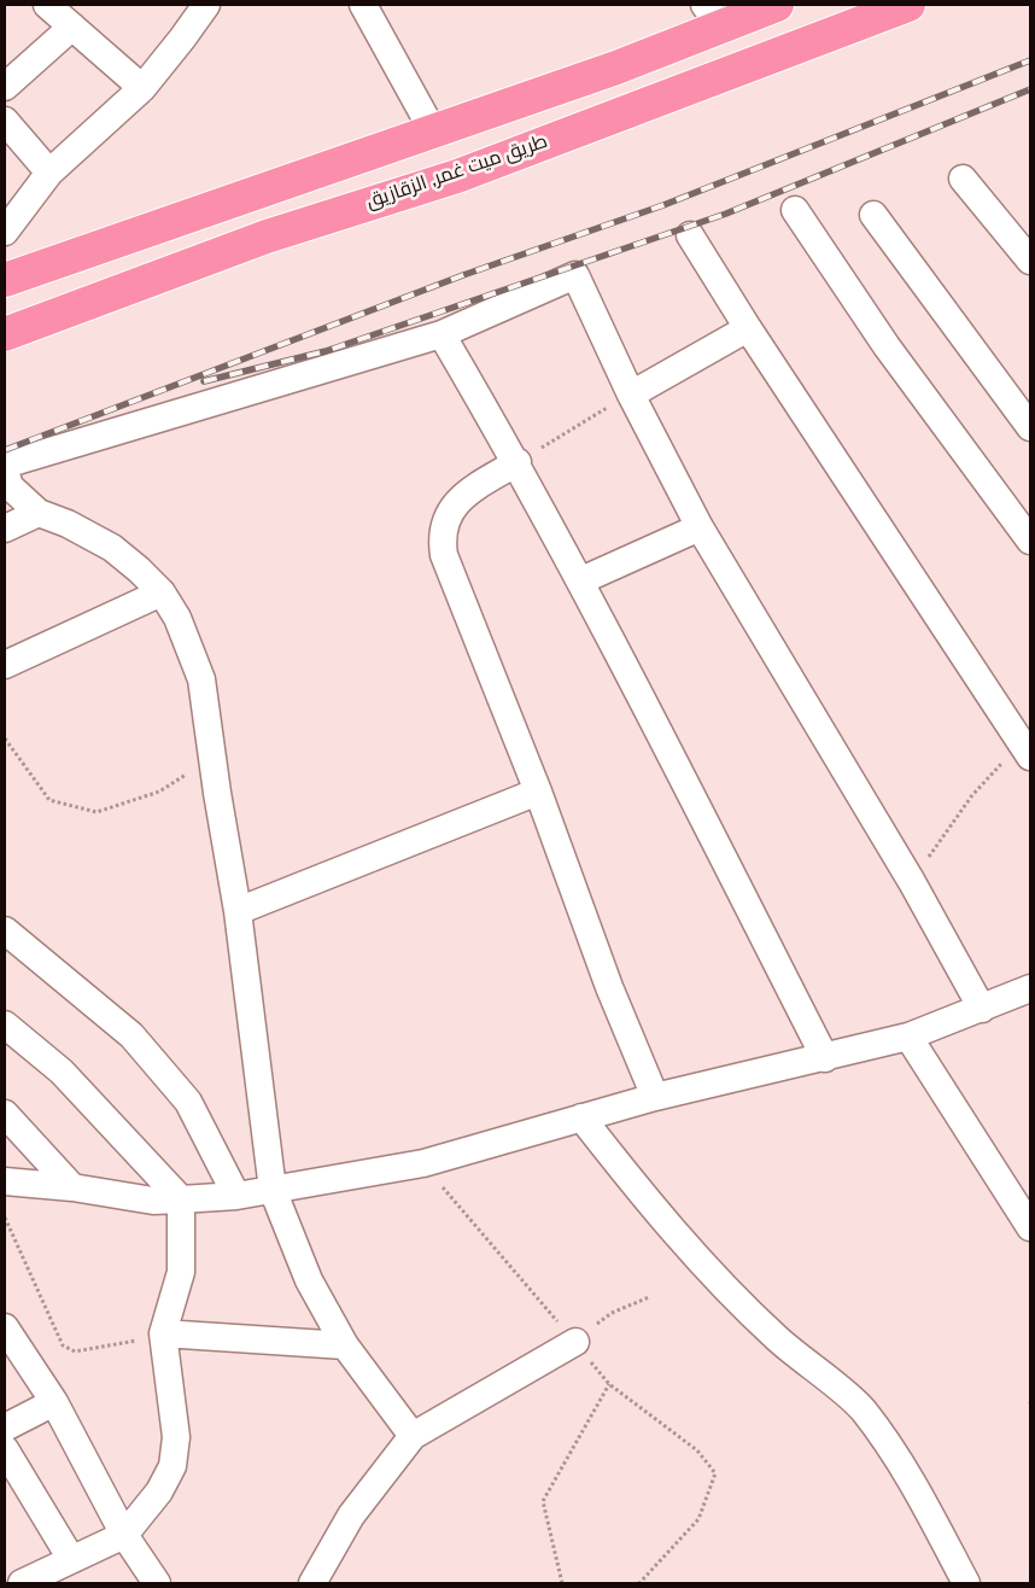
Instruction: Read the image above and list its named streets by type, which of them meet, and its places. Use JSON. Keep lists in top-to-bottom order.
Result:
{
  "streets": {
    "highway": ["طريق ميت غمر, الزقازيق"]
  }
}
